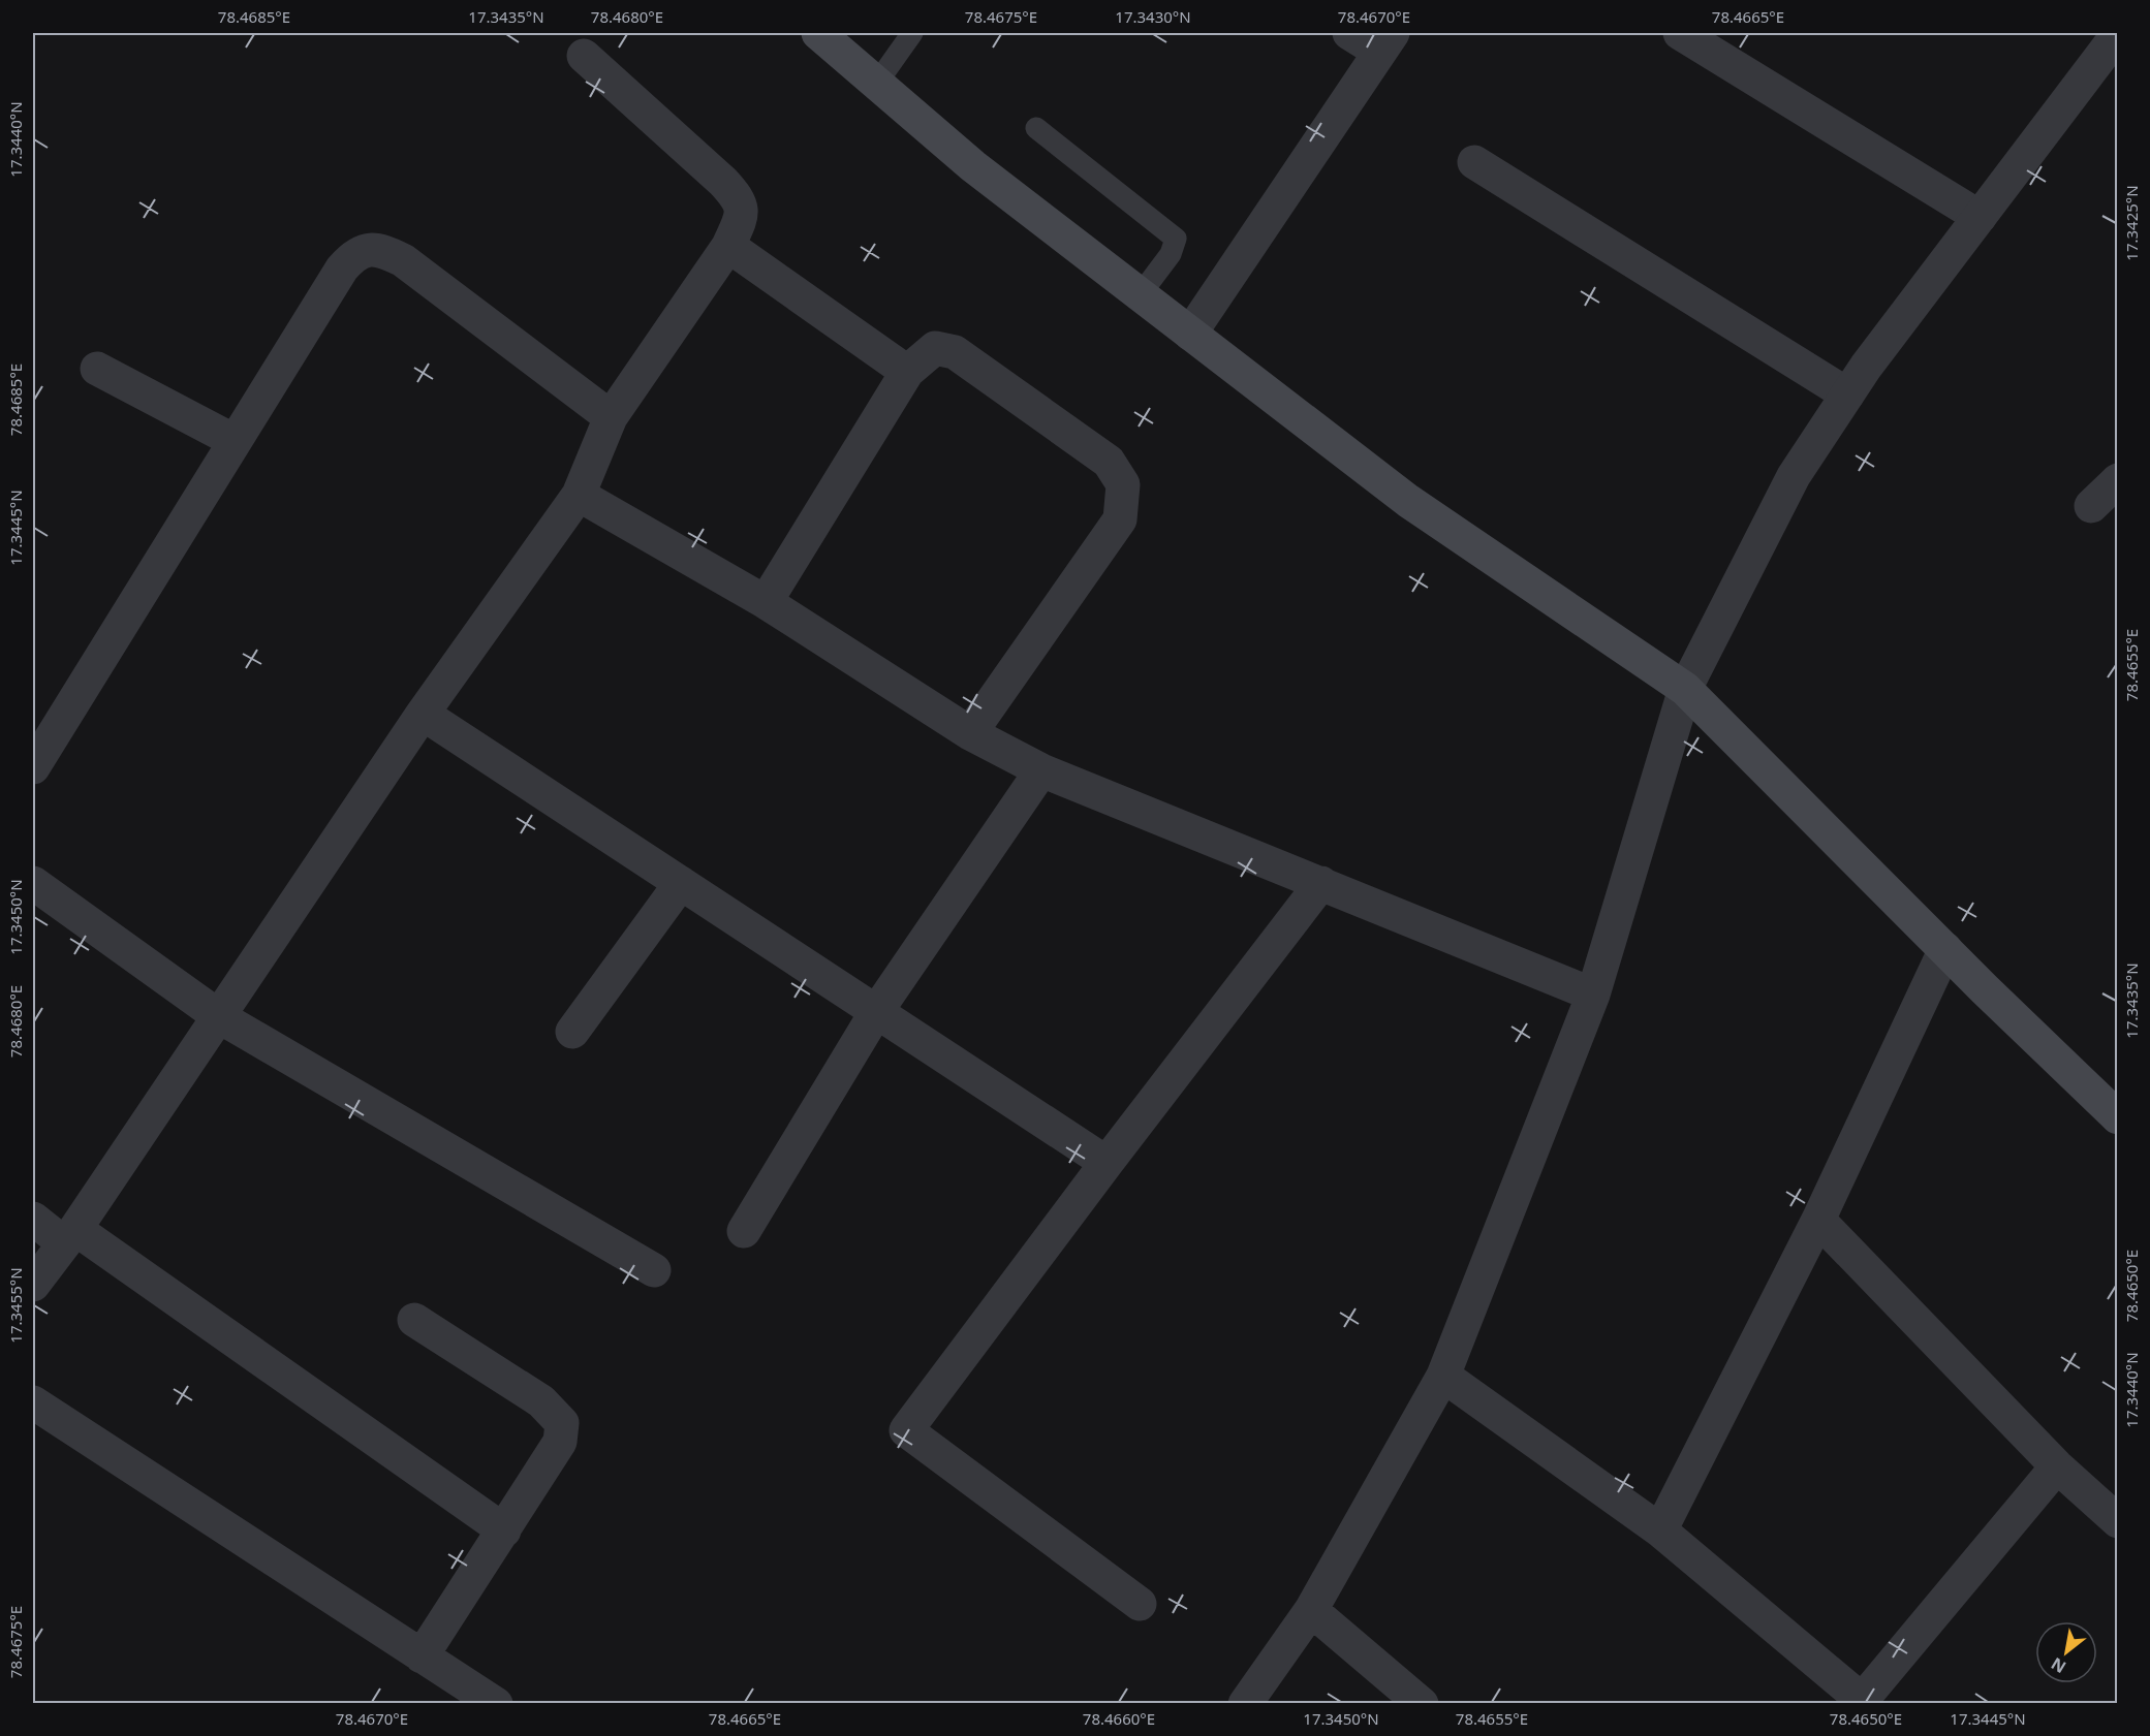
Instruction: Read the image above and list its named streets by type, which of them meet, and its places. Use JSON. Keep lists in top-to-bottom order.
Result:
{
  "north": "bottom left",
  "coordinates": [
    "78.4685°E",
    "17.3435°N",
    "78.4680°E",
    "78.4675°E",
    "17.3430°N",
    "78.4670°E",
    "78.4665°E",
    "17.3440°N",
    "17.3425°N",
    "17.3445°N",
    "78.4655°E",
    "17.3450°N",
    "78.4650°E",
    "17.3455°N",
    "78.4660°E"
  ]
}
